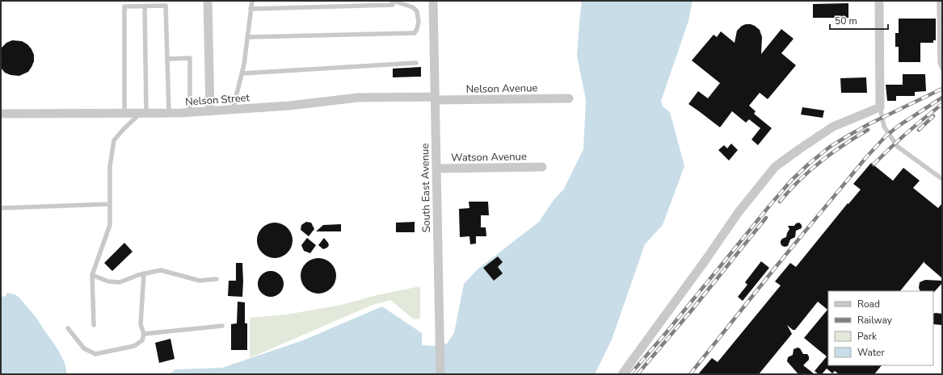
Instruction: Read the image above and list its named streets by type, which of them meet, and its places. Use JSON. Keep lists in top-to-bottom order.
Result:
{
  "streets": {
    "street": [
      "Nelson Avenue",
      "Nelson Street",
      "Watson Avenue",
      "South East Avenue"
    ]
  },
  "crossings": [
    ["Nelson Avenue", "Nelson Street"],
    ["Nelson Avenue", "South East Avenue"],
    ["Nelson Street", "South East Avenue"],
    ["Watson Avenue", "South East Avenue"]
  ],
  "legend": [
    "Road",
    "Railway",
    "Park",
    "Water"
  ],
  "scale_bar": "50 m"
}
